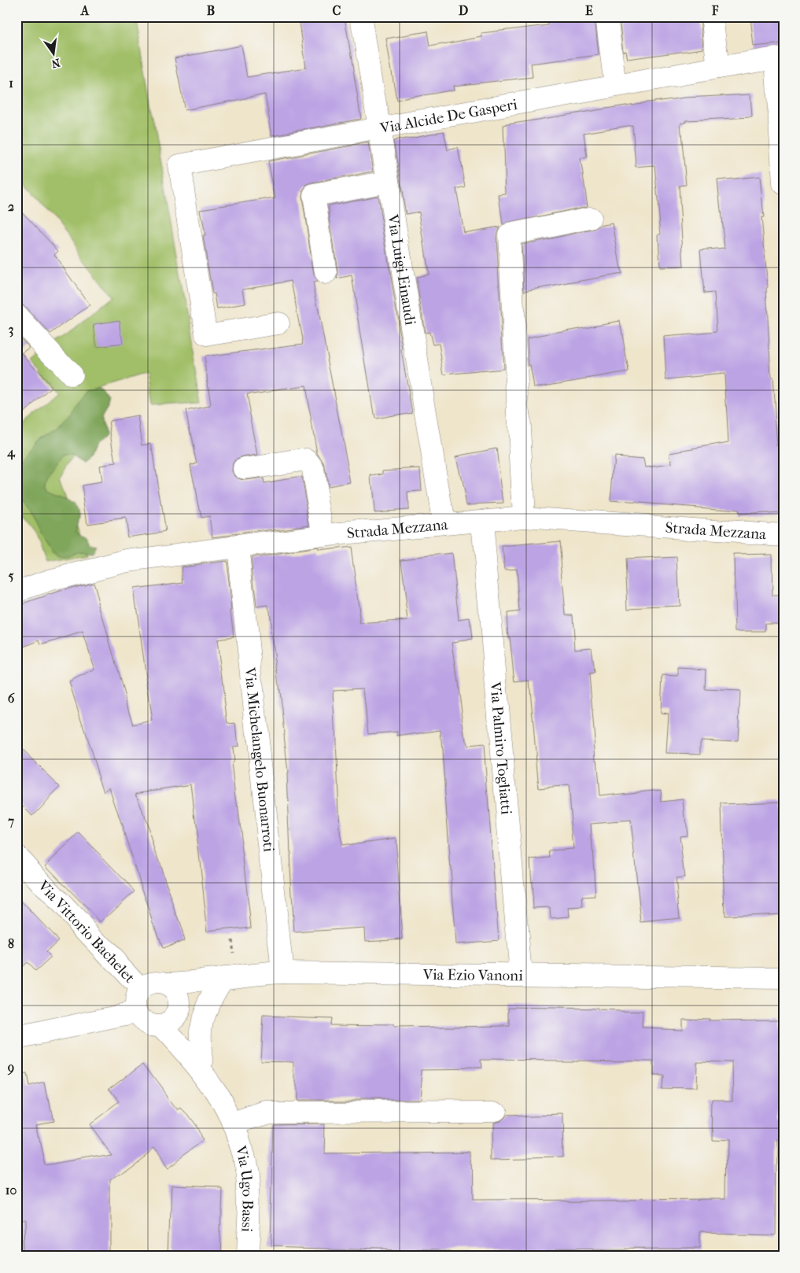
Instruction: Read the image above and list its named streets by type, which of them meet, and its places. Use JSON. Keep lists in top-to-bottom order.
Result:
{
  "streets": {
    "street": [
      "Via Alcide De Gasperi",
      "Via Luigi Einaudi",
      "Strada Mezzana",
      "Via Palmiro Togliatti",
      "Via Michelangelo Buonarroti",
      "Via Vittorio Bachelet",
      "Via Ezio Vanoni",
      "Via Ugo Bassi"
    ]
  },
  "crossings": [
    ["Via Alcide De Gasperi", "Via Luigi Einaudi"],
    ["Via Luigi Einaudi", "Strada Mezzana"],
    ["Strada Mezzana", "Via Palmiro Togliatti"],
    ["Strada Mezzana", "Via Michelangelo Buonarroti"],
    ["Via Palmiro Togliatti", "Via Ezio Vanoni"],
    ["Via Michelangelo Buonarroti", "Via Ezio Vanoni"],
    ["Via Vittorio Bachelet", "Via Ezio Vanoni"]
  ],
  "north": "bottom",
  "grid": {
    "columns": [
      "A",
      "B",
      "C",
      "D",
      "E",
      "F"
    ],
    "rows": [
      "1",
      "2",
      "3",
      "4",
      "5",
      "6",
      "7",
      "8",
      "9",
      "10"
    ]
  }
}
